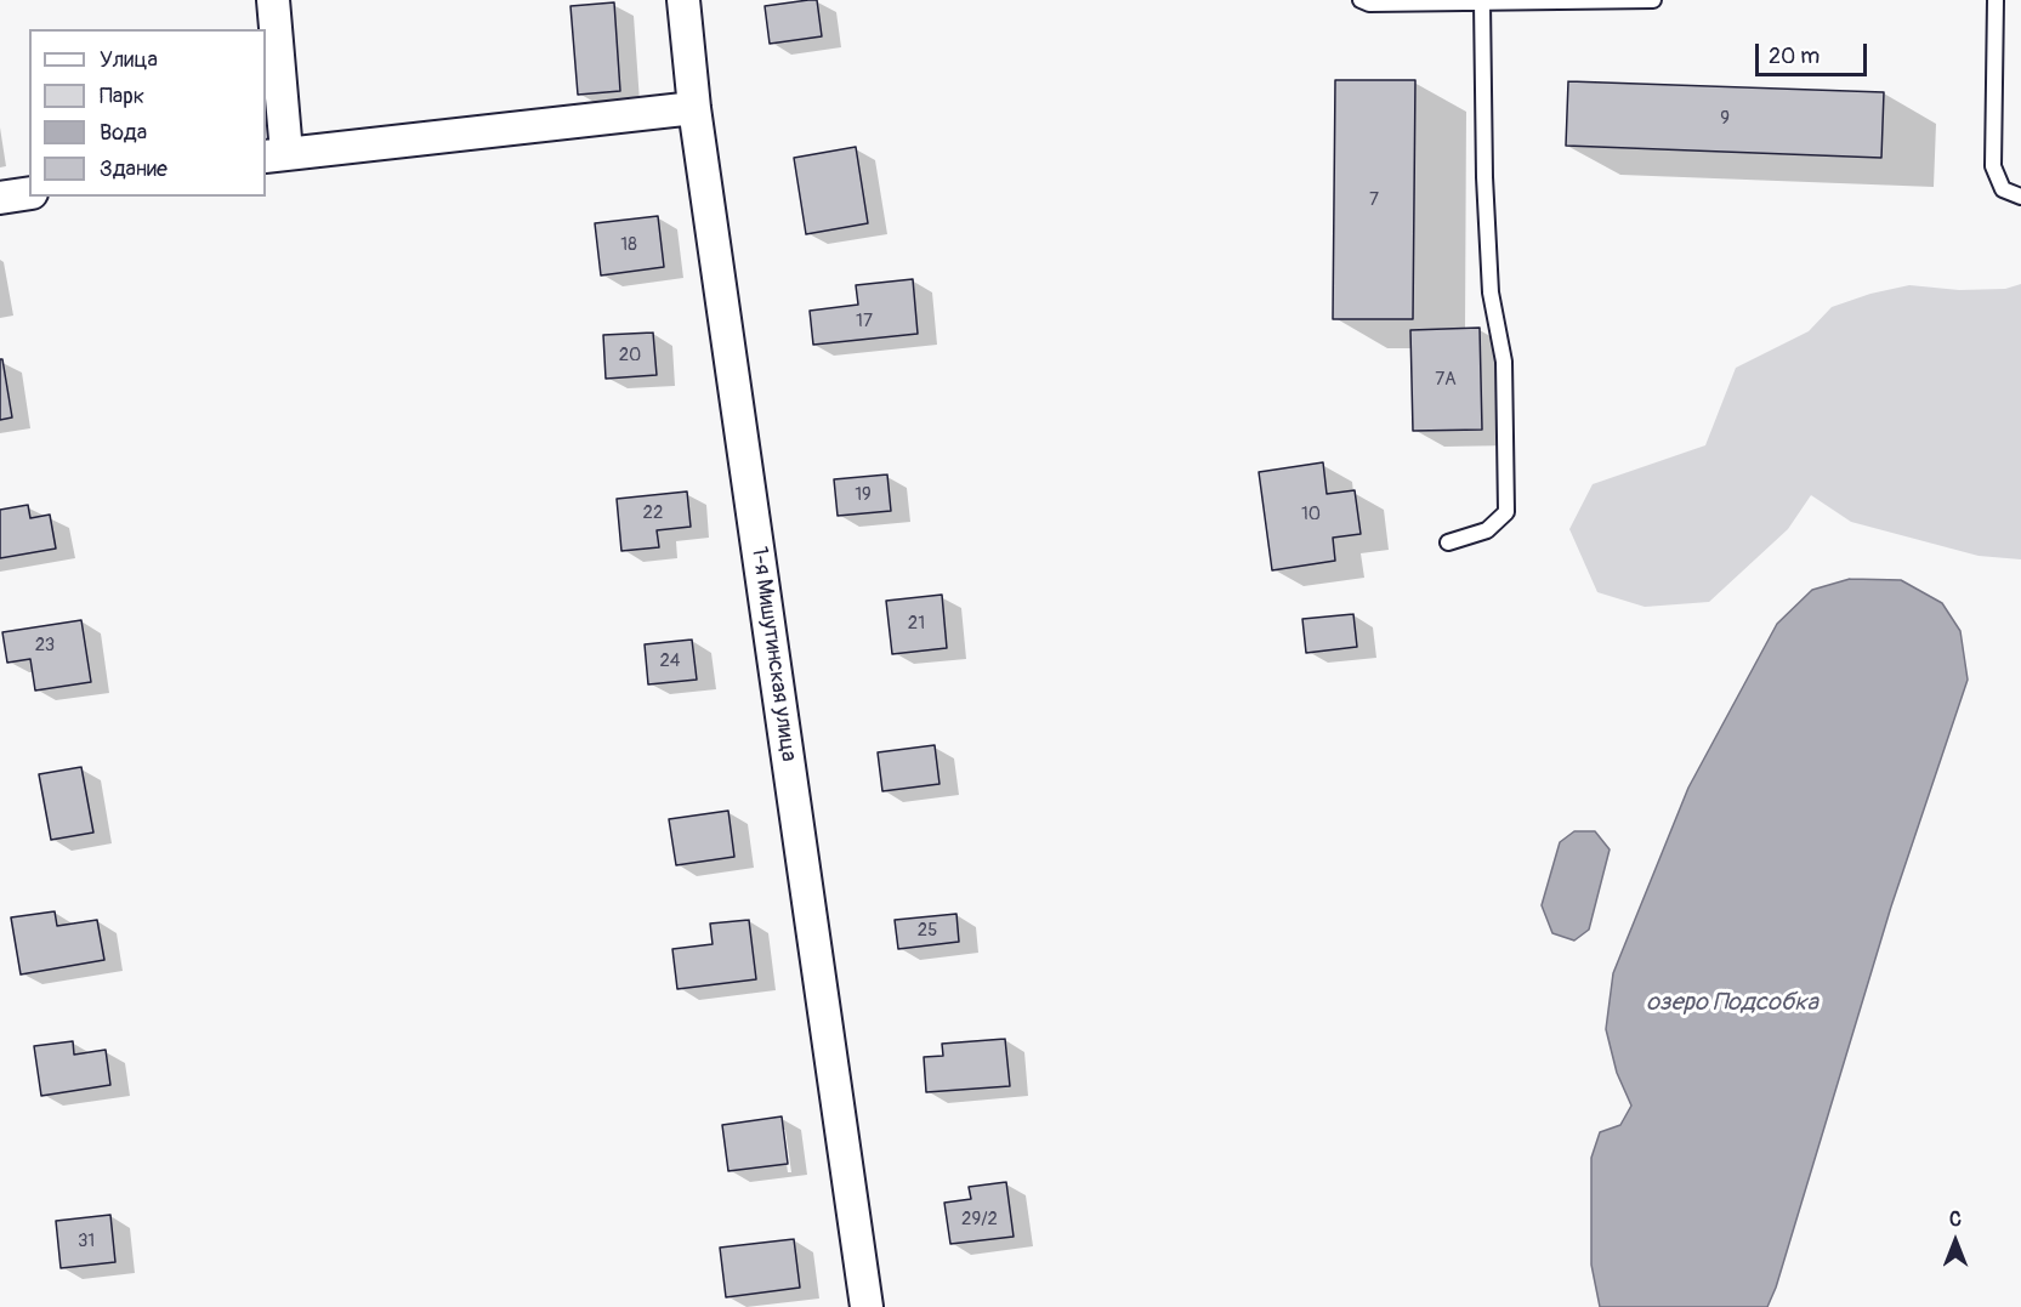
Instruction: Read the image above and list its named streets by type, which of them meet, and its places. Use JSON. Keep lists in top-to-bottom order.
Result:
{
  "streets": {
    "street": ["1-я Мишутинская улица"]
  },
  "water": ["озеро Подсобка"],
  "house_numbers": [
    "9",
    "7",
    "18",
    "17",
    "20",
    "7А",
    "19",
    "22",
    "10",
    "21",
    "23",
    "24",
    "25",
    "29/2",
    "31"
  ],
  "legend": [
    "Улица",
    "Парк",
    "Вода",
    "Здание"
  ],
  "scale_bar": "20 m",
  "north": "top"
}
